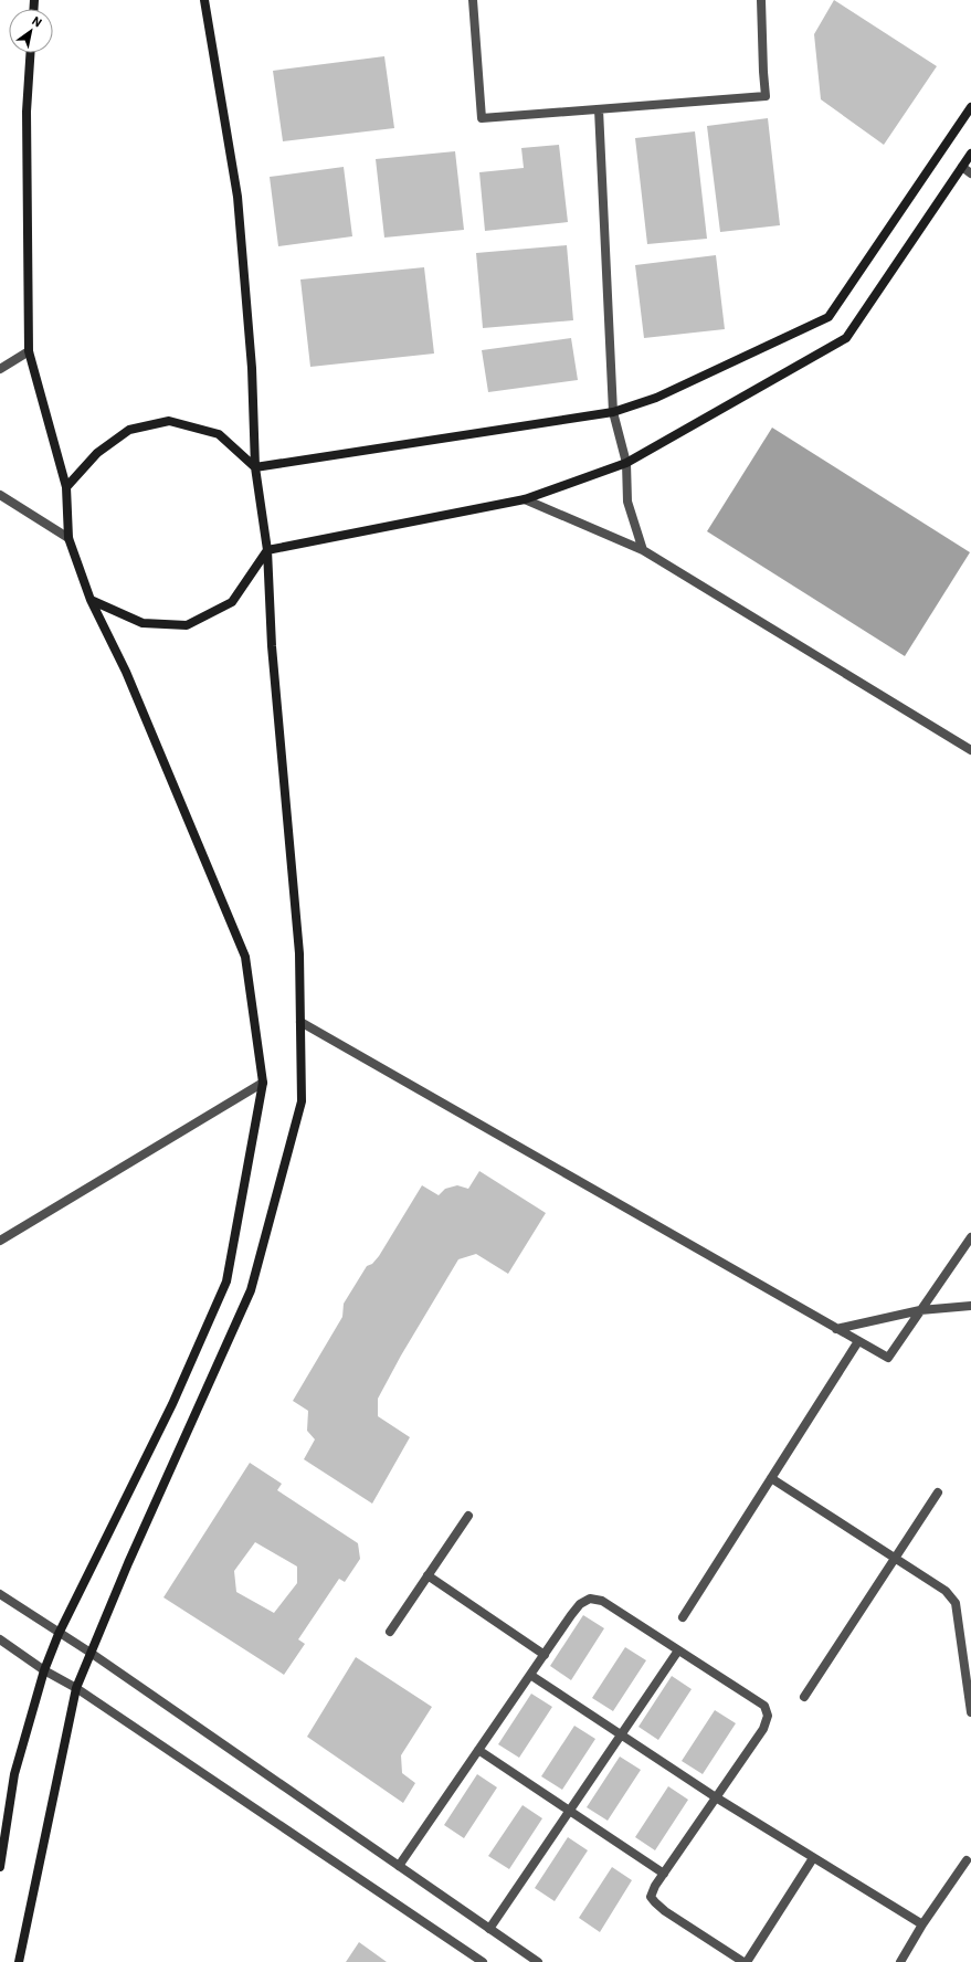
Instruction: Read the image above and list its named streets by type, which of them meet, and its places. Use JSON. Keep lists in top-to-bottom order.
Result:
{
  "north": "top right"
}
